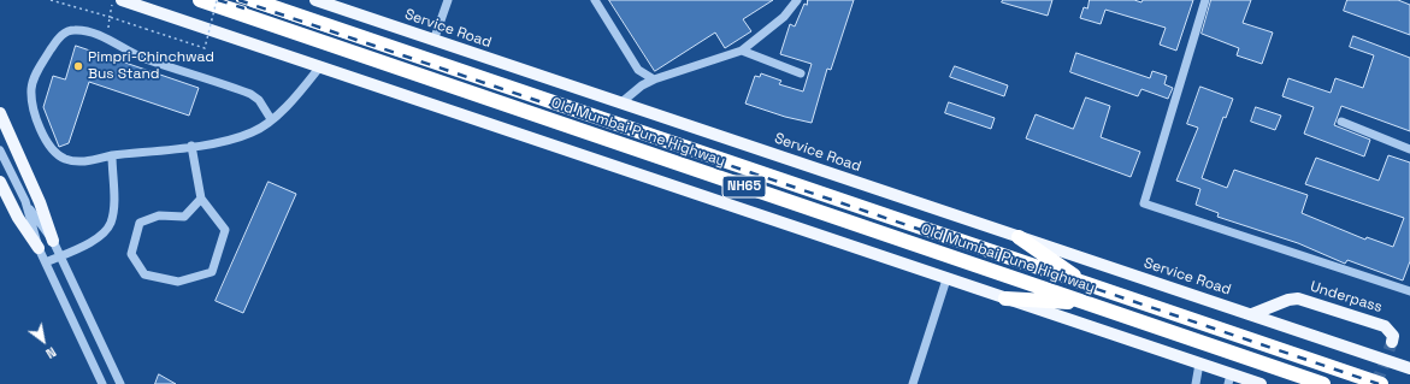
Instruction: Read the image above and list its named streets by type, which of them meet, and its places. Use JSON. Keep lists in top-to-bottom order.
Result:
{
  "streets": {
    "highway": ["Old Mumbai Pune Highway", "NH65"],
    "main road": ["Service Road", "Underpass"]
  },
  "crossings": [
    ["Service Road", "Underpass"]
  ],
  "places": ["Pimpri-Chinchwad Bus Stand"],
  "north": "bottom right"
}
